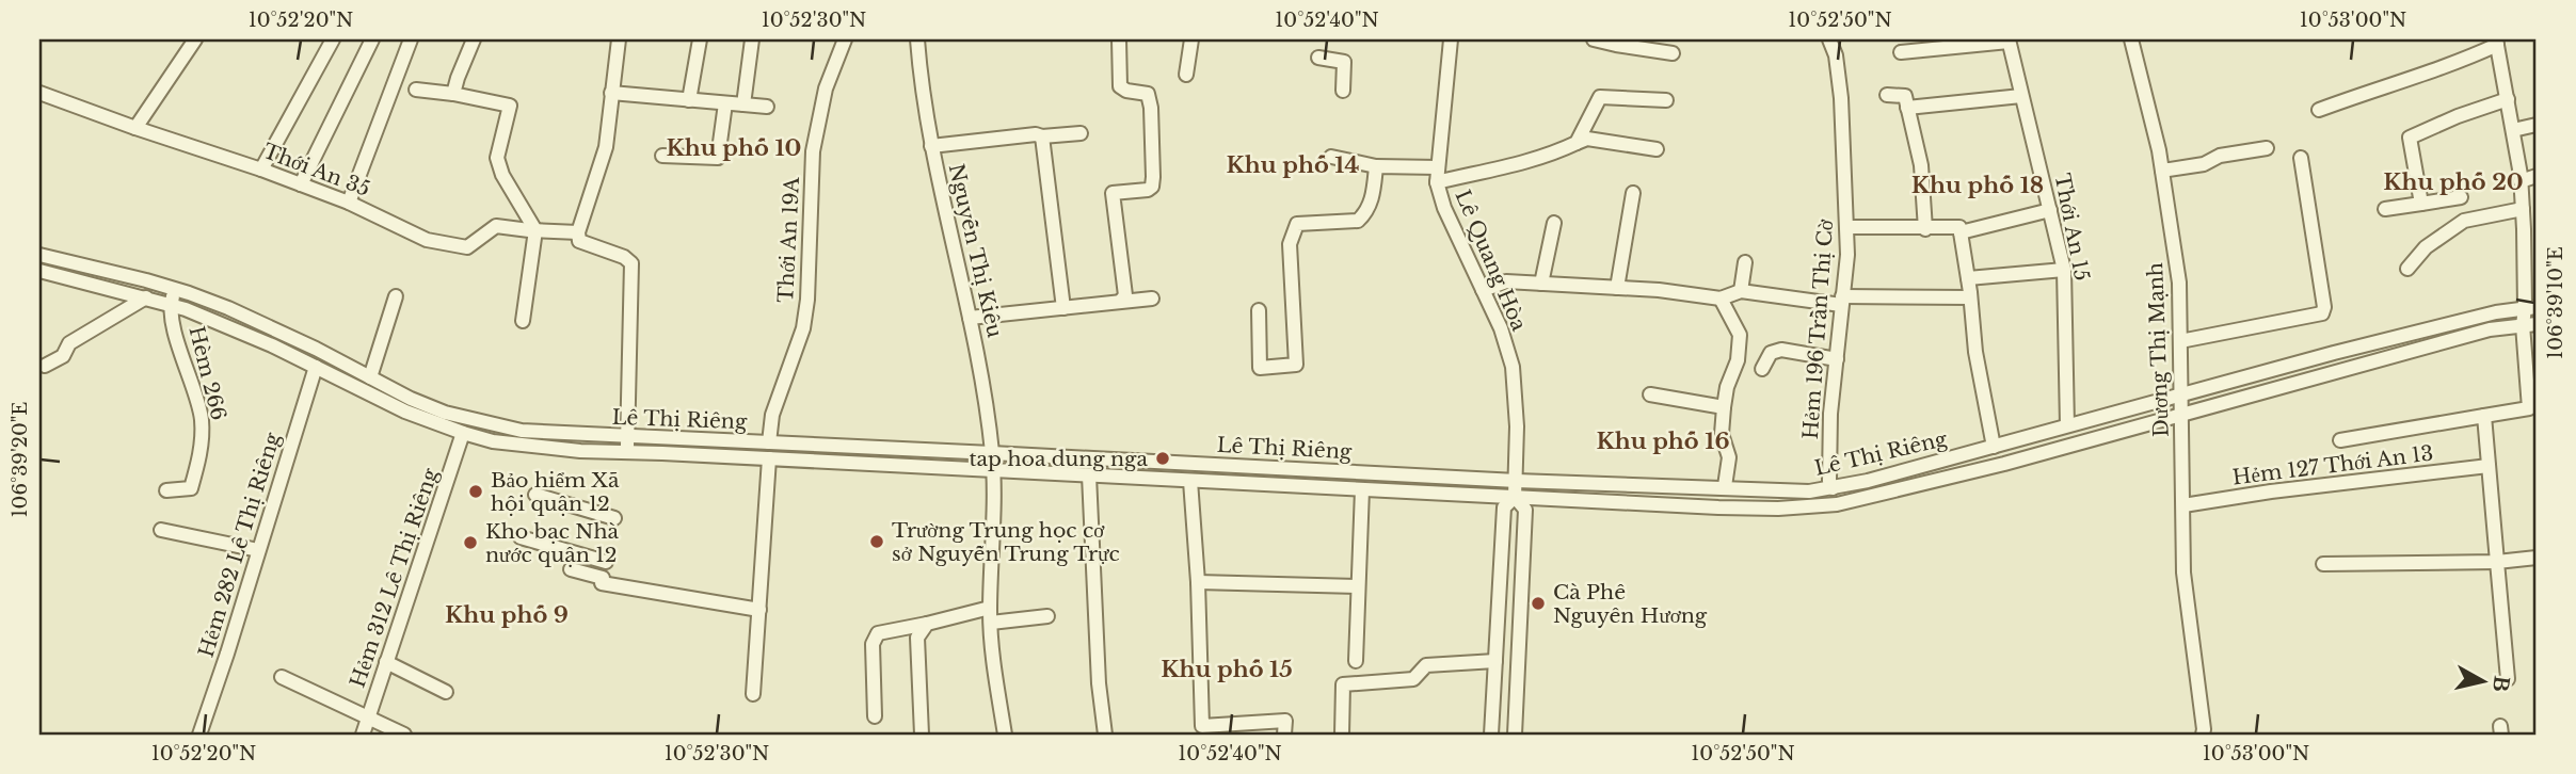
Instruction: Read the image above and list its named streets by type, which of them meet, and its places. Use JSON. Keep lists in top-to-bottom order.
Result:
{
  "streets": {
    "street": [
      "Thới An 35",
      "Thới An 15",
      "Thới An 19A",
      "Nguyễn Thị Kiêu",
      "Lê Quang Hòa",
      "Hẻm 196 Trần Thị Cờ",
      "Dương Thị Mạnh",
      "Hèm 266",
      "Lê Thị Riêng",
      "Hẻm 127 Thới An 13",
      "Hẻm 282 Lê Thị Riêng",
      "Hẻm 312 Lê Thị Riêng"
    ]
  },
  "crossings": [
    ["Thới An 15", "Lê Thị Riêng"],
    ["Thới An 19A", "Lê Thị Riêng"],
    ["Nguyễn Thị Kiêu", "Lê Thị Riêng"],
    ["Lê Quang Hòa", "Lê Thị Riêng"],
    ["Hẻm 196 Trần Thị Cờ", "Lê Thị Riêng"],
    ["Dương Thị Mạnh", "Lê Thị Riêng"],
    ["Dương Thị Mạnh", "Hẻm 127 Thới An 13"],
    ["Hèm 266", "Lê Thị Riêng"],
    ["Lê Thị Riêng", "Hẻm 282 Lê Thị Riêng"],
    ["Lê Thị Riêng", "Hẻm 312 Lê Thị Riêng"]
  ],
  "districts": [
    "Khu phố 10",
    "Khu phố 14",
    "Khu phố 20",
    "Khu phố 18",
    "Khu phố 16",
    "Khu phố 9",
    "Khu phố 15"
  ],
  "places": [
    "tap hoa dung nga",
    "Bảo hiểm Xã hội quận 12",
    "Trường Trung học cơ sở Nguyễn Trung Trực",
    "Kho bạc Nhà nước quận 12",
    "Cà Phê Nguyên Hương"
  ],
  "north": "right",
  "coordinates": [
    "10°52'20\"N",
    "10°52'30\"N",
    "10°52'40\"N",
    "10°52'50\"N",
    "10°53'00\"N",
    "106°39'10\"E",
    "106°39'20\"E"
  ]
}
